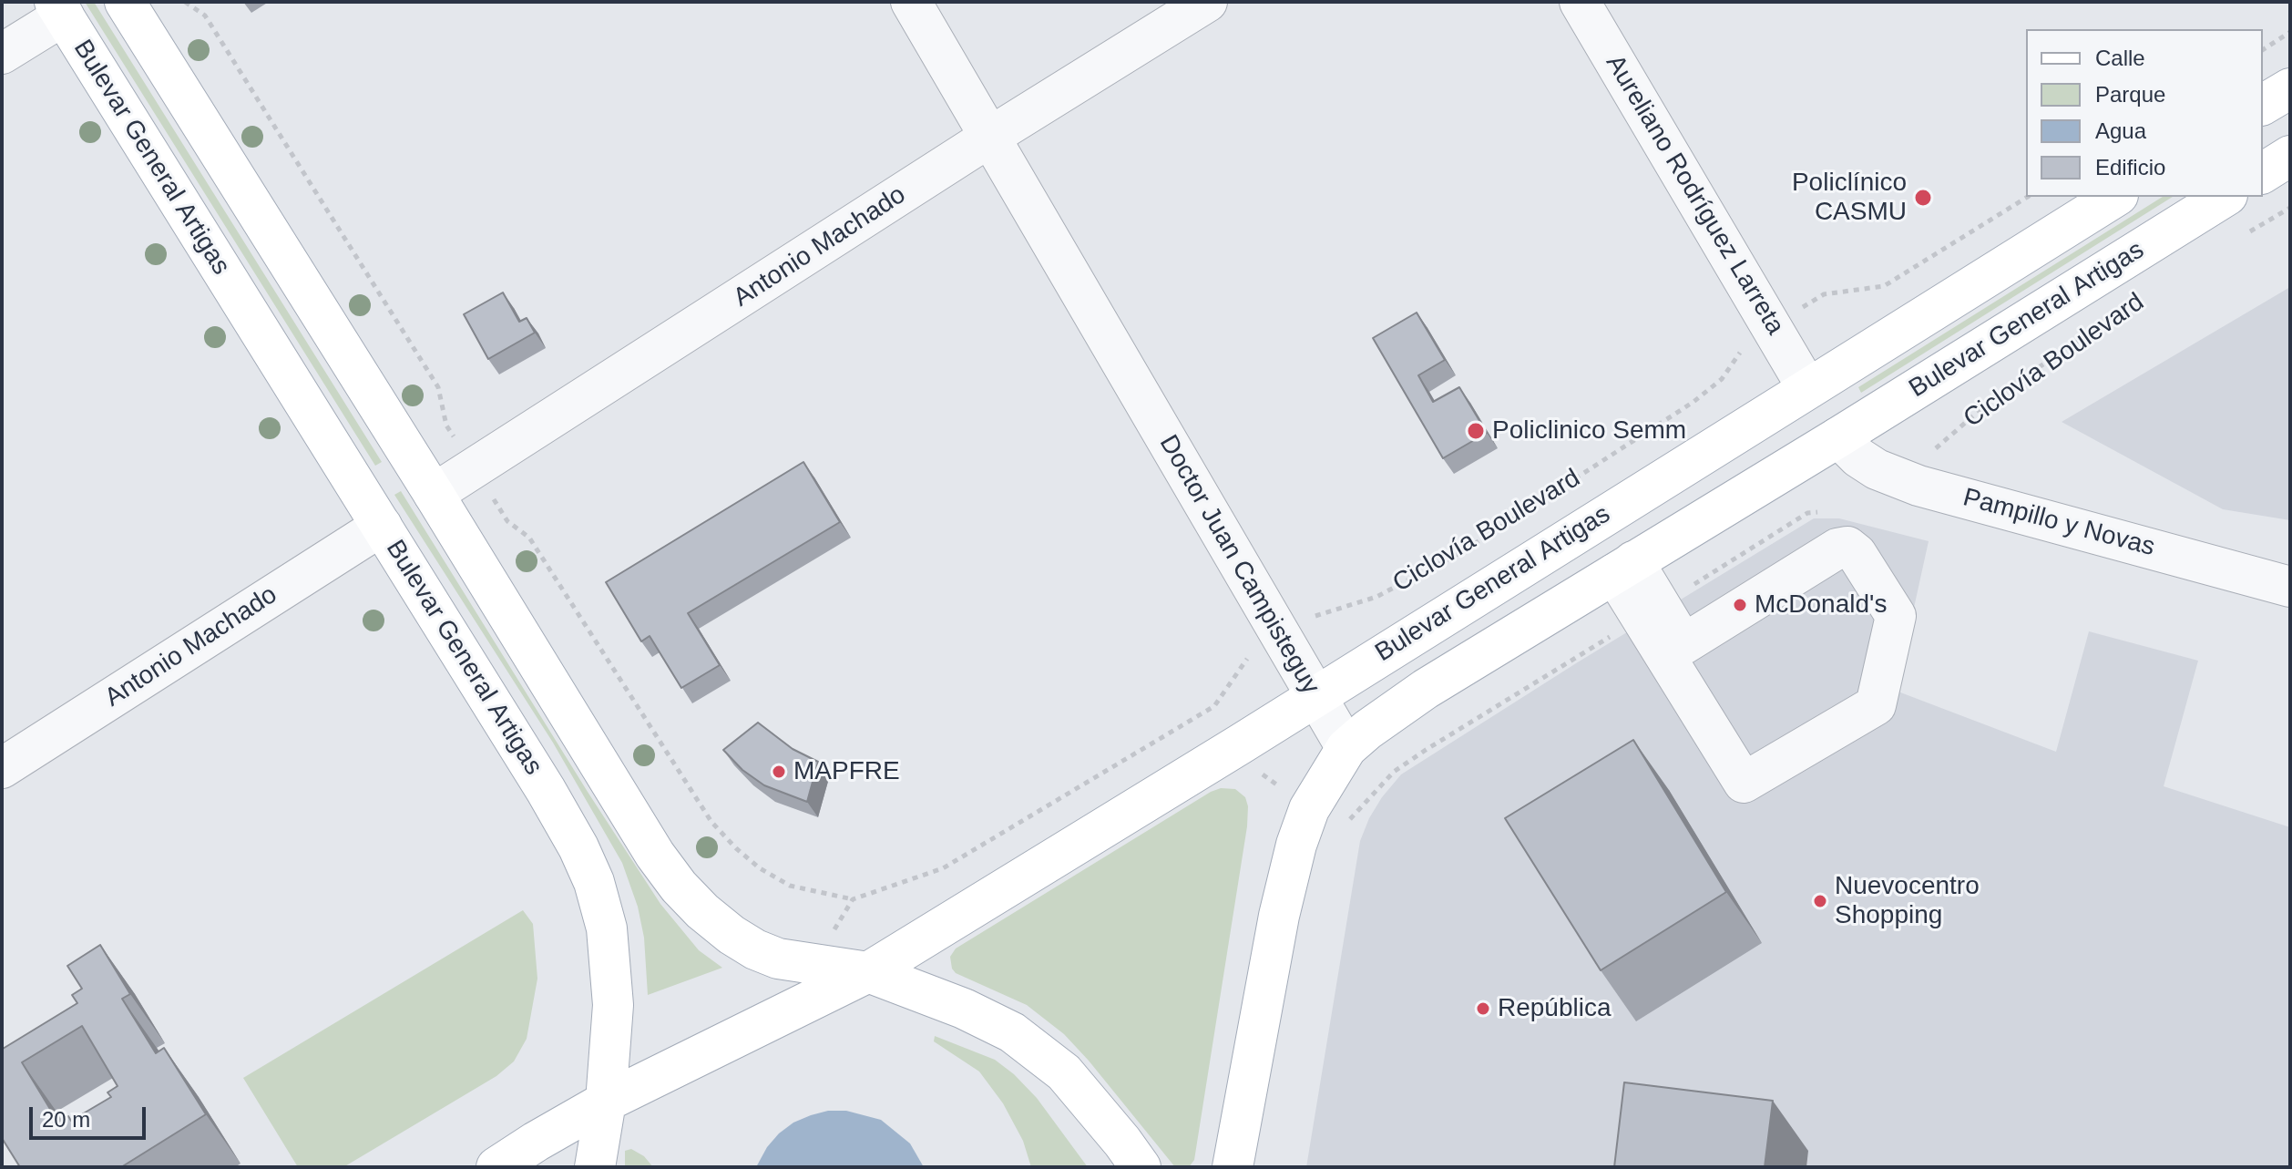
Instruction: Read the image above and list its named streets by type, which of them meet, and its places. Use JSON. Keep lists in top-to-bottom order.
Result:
{
  "streets": {
    "main road": ["Bulevar General Artigas"],
    "street": [
      "Aureliano Rodríguez Larreta",
      "Antonio Machado",
      "Pampillo y Novas",
      "Doctor Juan Campisteguy"
    ],
    "path": ["Ciclovía Boulevard"]
  },
  "crossings": [
    ["Bulevar General Artigas", "Aureliano Rodríguez Larreta"],
    ["Bulevar General Artigas", "Antonio Machado"],
    ["Bulevar General Artigas", "Pampillo y Novas"],
    ["Bulevar General Artigas", "Doctor Juan Campisteguy"],
    ["Aureliano Rodríguez Larreta", "Ciclovía Boulevard"],
    ["Antonio Machado", "Doctor Juan Campisteguy"],
    ["Ciclovía Boulevard", "Pampillo y Novas"],
    ["Ciclovía Boulevard", "Doctor Juan Campisteguy"]
  ],
  "places": [
    "Policlínico CASMU",
    "Policlinico Semm",
    "McDonald's",
    "MAPFRE",
    "Nuevocentro Shopping",
    "República"
  ],
  "legend": [
    "Calle",
    "Parque",
    "Agua",
    "Edificio"
  ],
  "scale_bar": "20 m"
}
